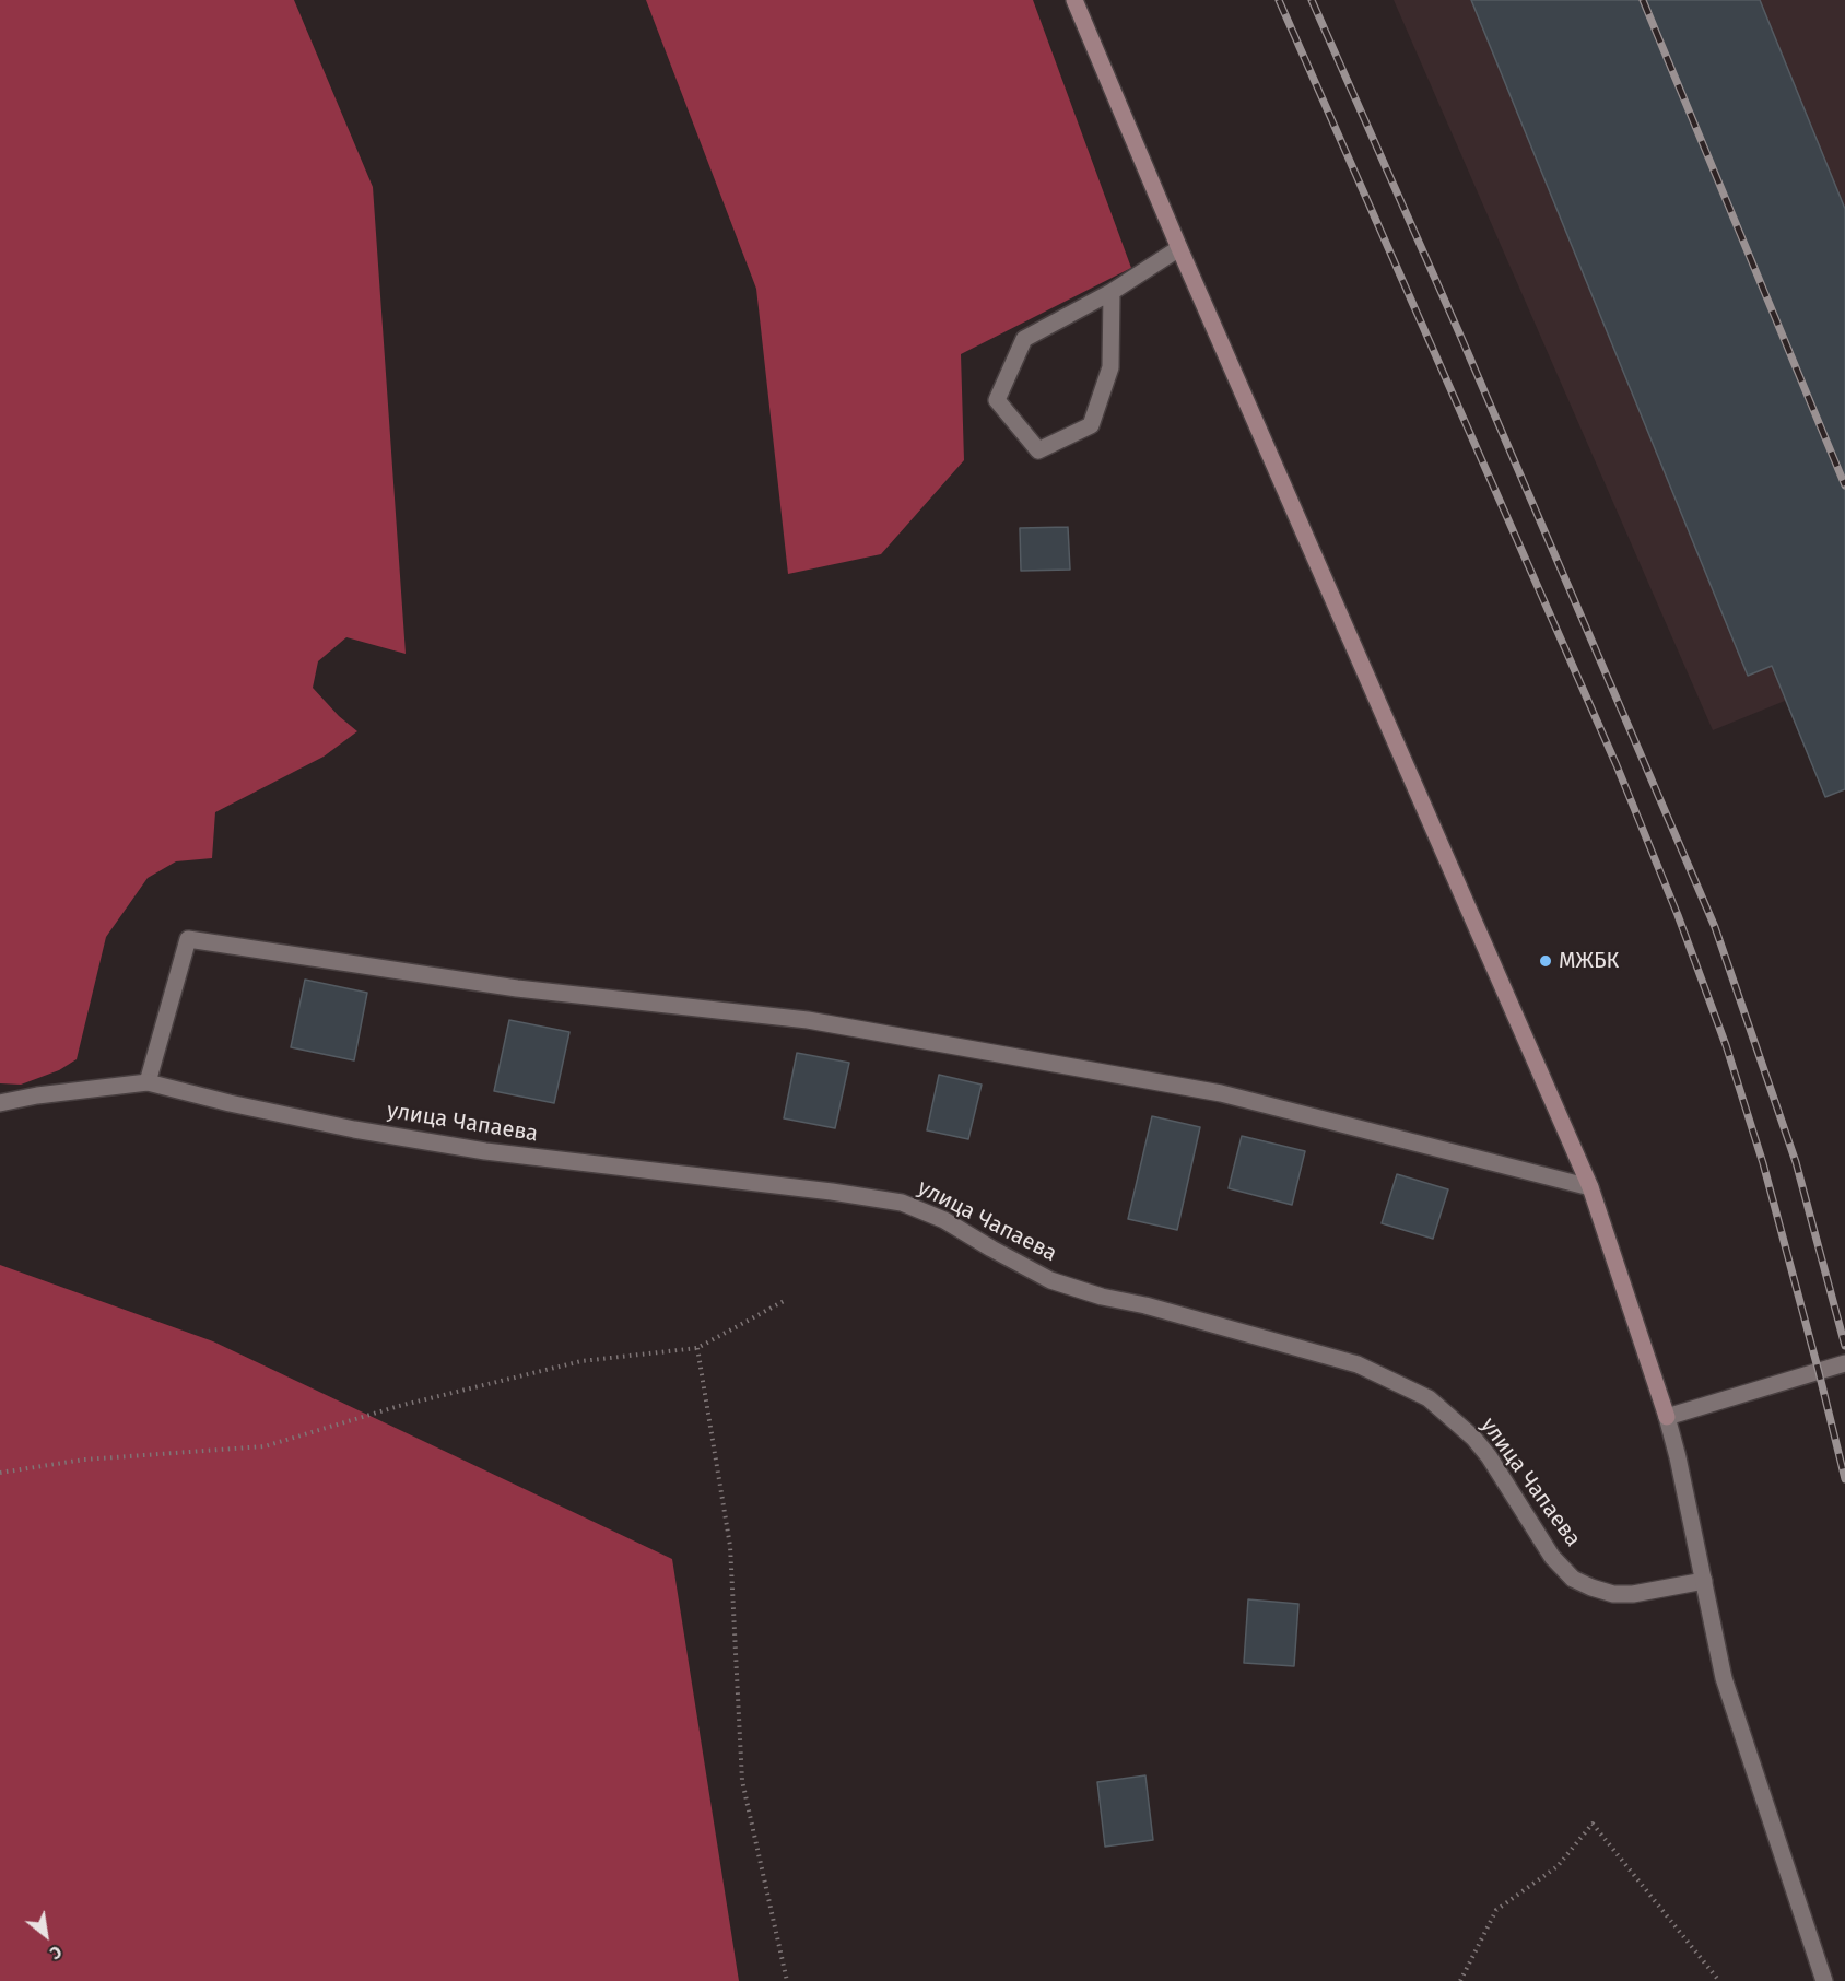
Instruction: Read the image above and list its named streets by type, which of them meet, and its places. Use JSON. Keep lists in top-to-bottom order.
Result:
{
  "streets": {
    "street": ["улица Чапаева"]
  },
  "places": ["МЖБК"],
  "north": "bottom right"
}
